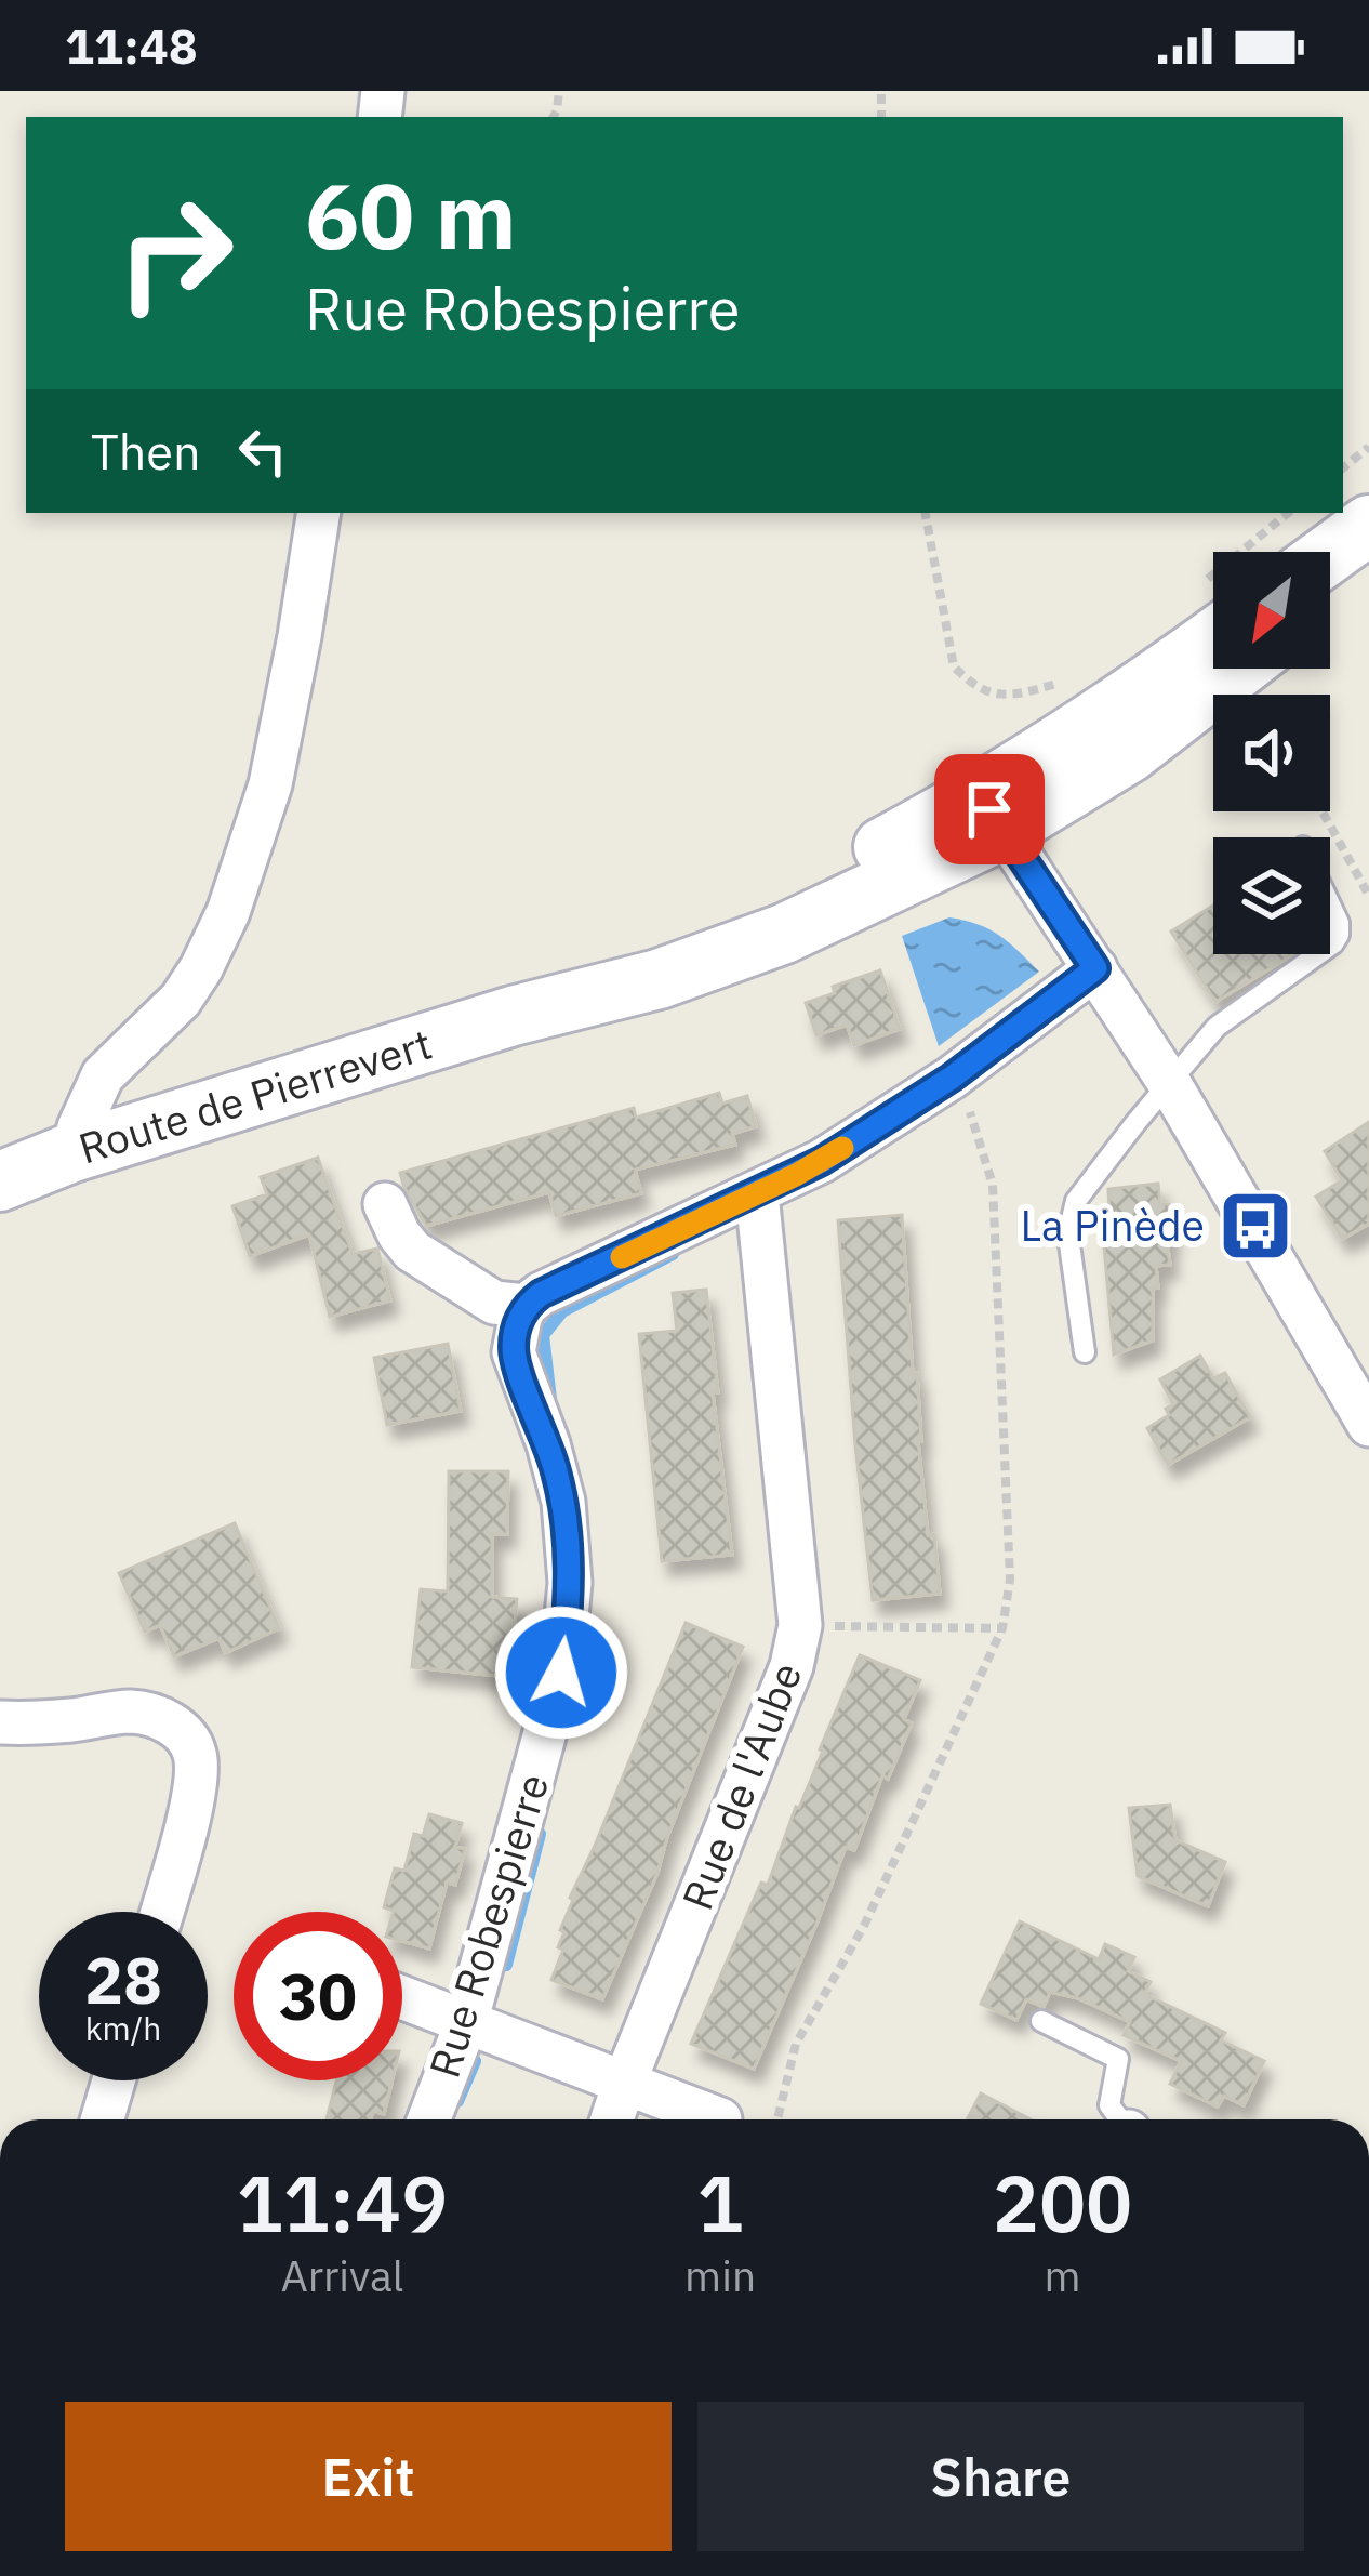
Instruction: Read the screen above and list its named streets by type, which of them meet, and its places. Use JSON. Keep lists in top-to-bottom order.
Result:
{
  "streets": {
    "main road": ["Route de Pierrevert"],
    "street": ["Rue de l'Aube", "Rue Robespierre"]
  },
  "places": {
    "bus stop": ["La Pinède"]
  },
  "north": "bottom left",
  "page": {
    "status": "11:48",
    "turn": ["60 m", "Rue Robespierre"],
    "then": "Then",
    "speed": "28 km/h",
    "limit": "30",
    "eta": [
      "11:49",
      "Arrival",
      "1",
      "min",
      "200",
      "m"
    ],
    "buttons": ["Exit", "Share"]
  }
}
